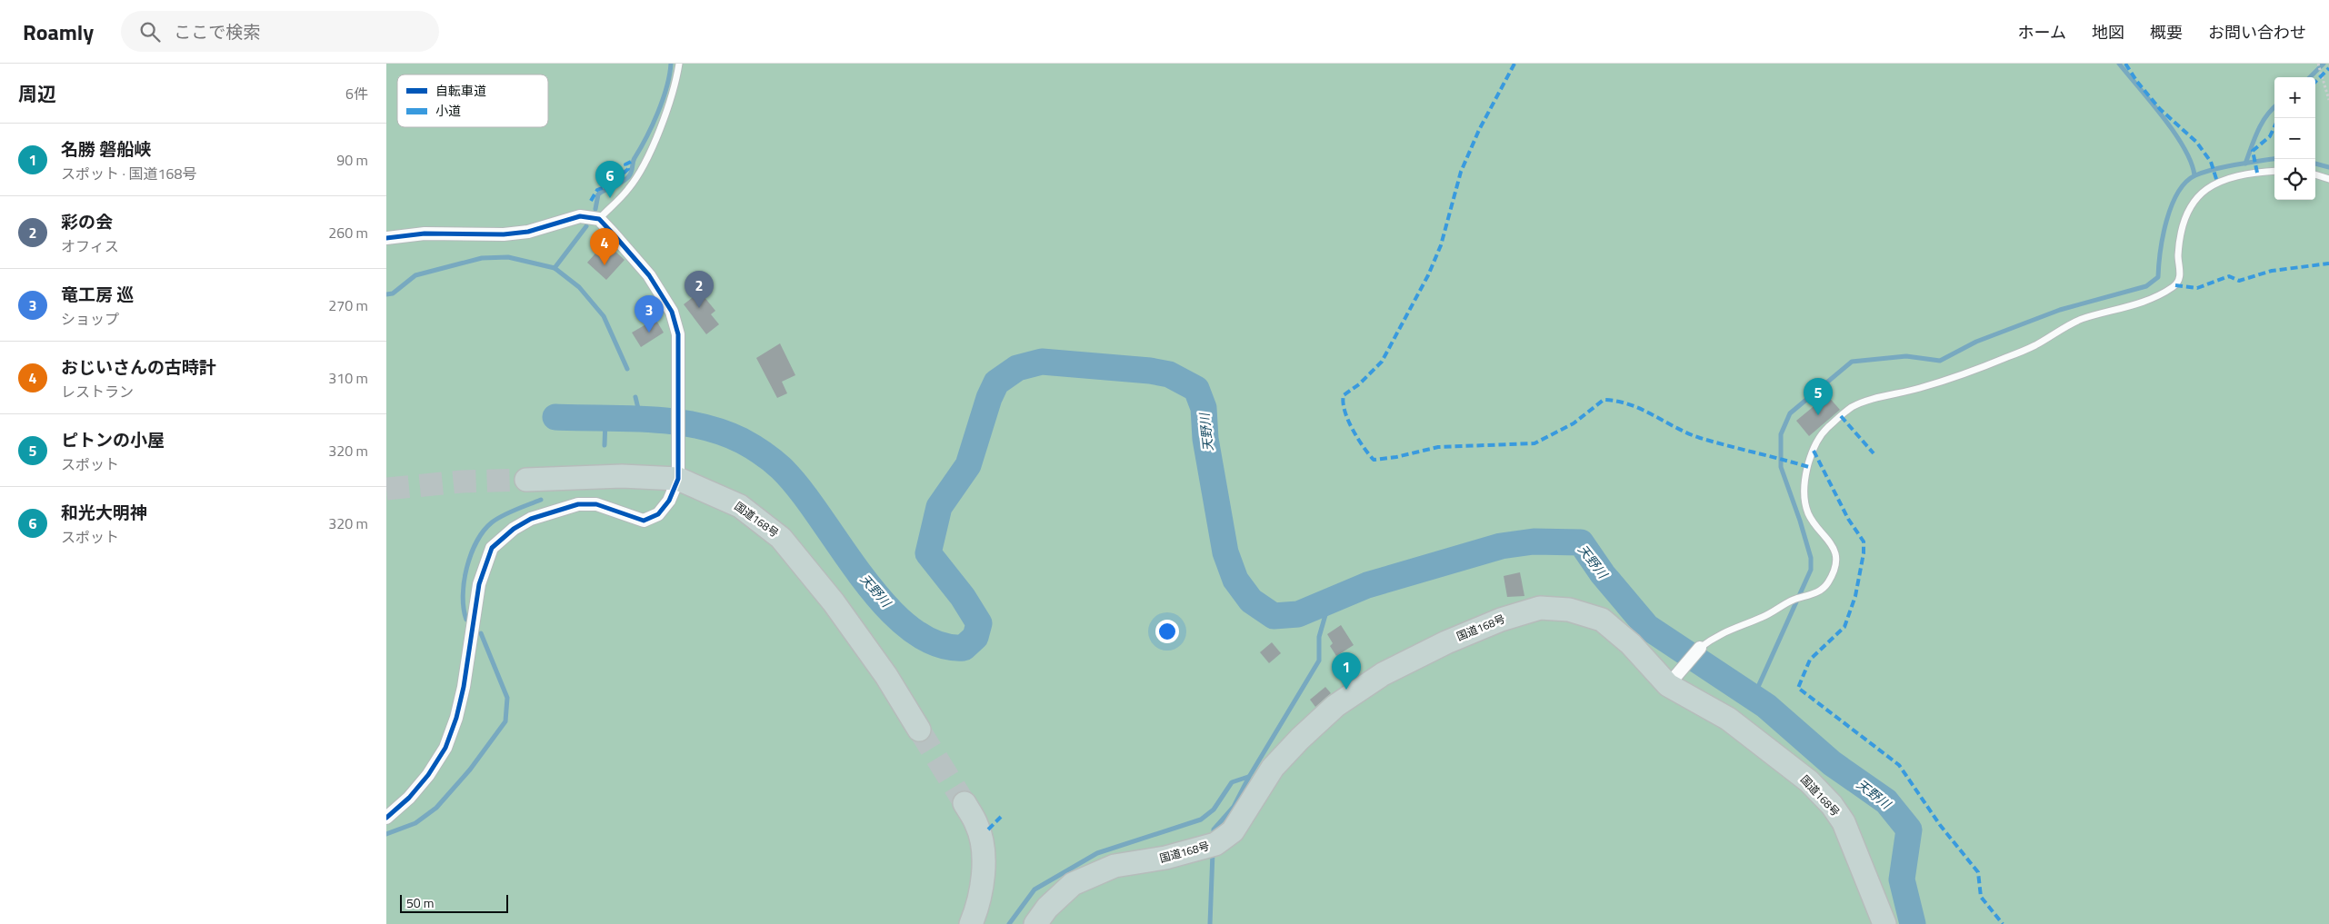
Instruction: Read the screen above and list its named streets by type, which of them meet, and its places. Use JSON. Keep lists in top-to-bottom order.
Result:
{
  "streets": {
    "highway": ["国道168号"]
  },
  "water": ["天野川"],
  "legend": ["自転車道", "小道"],
  "scale_bar": "50 m",
  "page": {
    "header": "Roamly",
    "search": "ここで検索",
    "nav": [
      "ホーム",
      "地図",
      "概要",
      "お問い合わせ"
    ],
    "heading": ["周辺", "6件"],
    "map_buttons": ["+", "−"],
    "list": [
      {
        "mark": "1",
        "name": "名勝 磐船峡",
        "note": "スポット · 国道168号",
        "value": "90 m"
      },
      {
        "mark": "2",
        "name": "彩の会",
        "note": "オフィス",
        "value": "260 m"
      },
      {
        "mark": "3",
        "name": "竜工房 巡",
        "note": "ショップ",
        "value": "270 m"
      },
      {
        "mark": "4",
        "name": "おじいさんの古時計",
        "note": "レストラン",
        "value": "310 m"
      },
      {
        "mark": "5",
        "name": "ピトンの小屋",
        "note": "スポット",
        "value": "320 m"
      },
      {
        "mark": "6",
        "name": "和光大明神",
        "note": "スポット",
        "value": "320 m"
      }
    ],
    "pins": [
      "6",
      "4",
      "2",
      "3",
      "5",
      "1"
    ],
    "scale": "50 m"
  }
}
